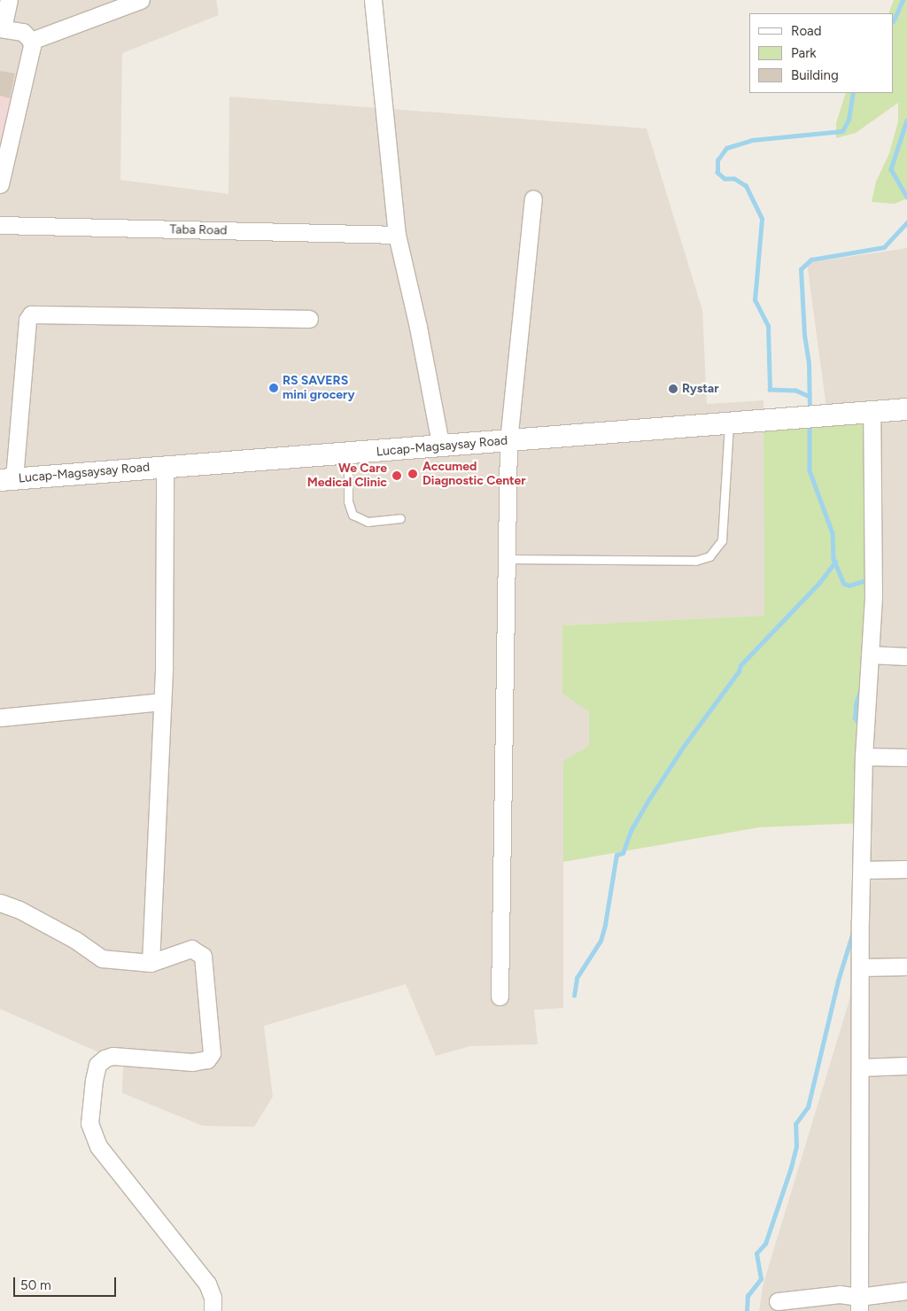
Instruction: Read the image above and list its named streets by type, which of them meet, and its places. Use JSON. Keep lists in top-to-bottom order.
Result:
{
  "streets": {
    "street": ["Taba Road", "Lucap-Magsaysay Road"]
  },
  "places": [
    "RS SAVERS mini grocery",
    "Rystar",
    "Accumed Diagnostic Center",
    "We Care Medical Clinic"
  ],
  "legend": ["Road", "Park", "Building"],
  "scale_bar": "50 m"
}
